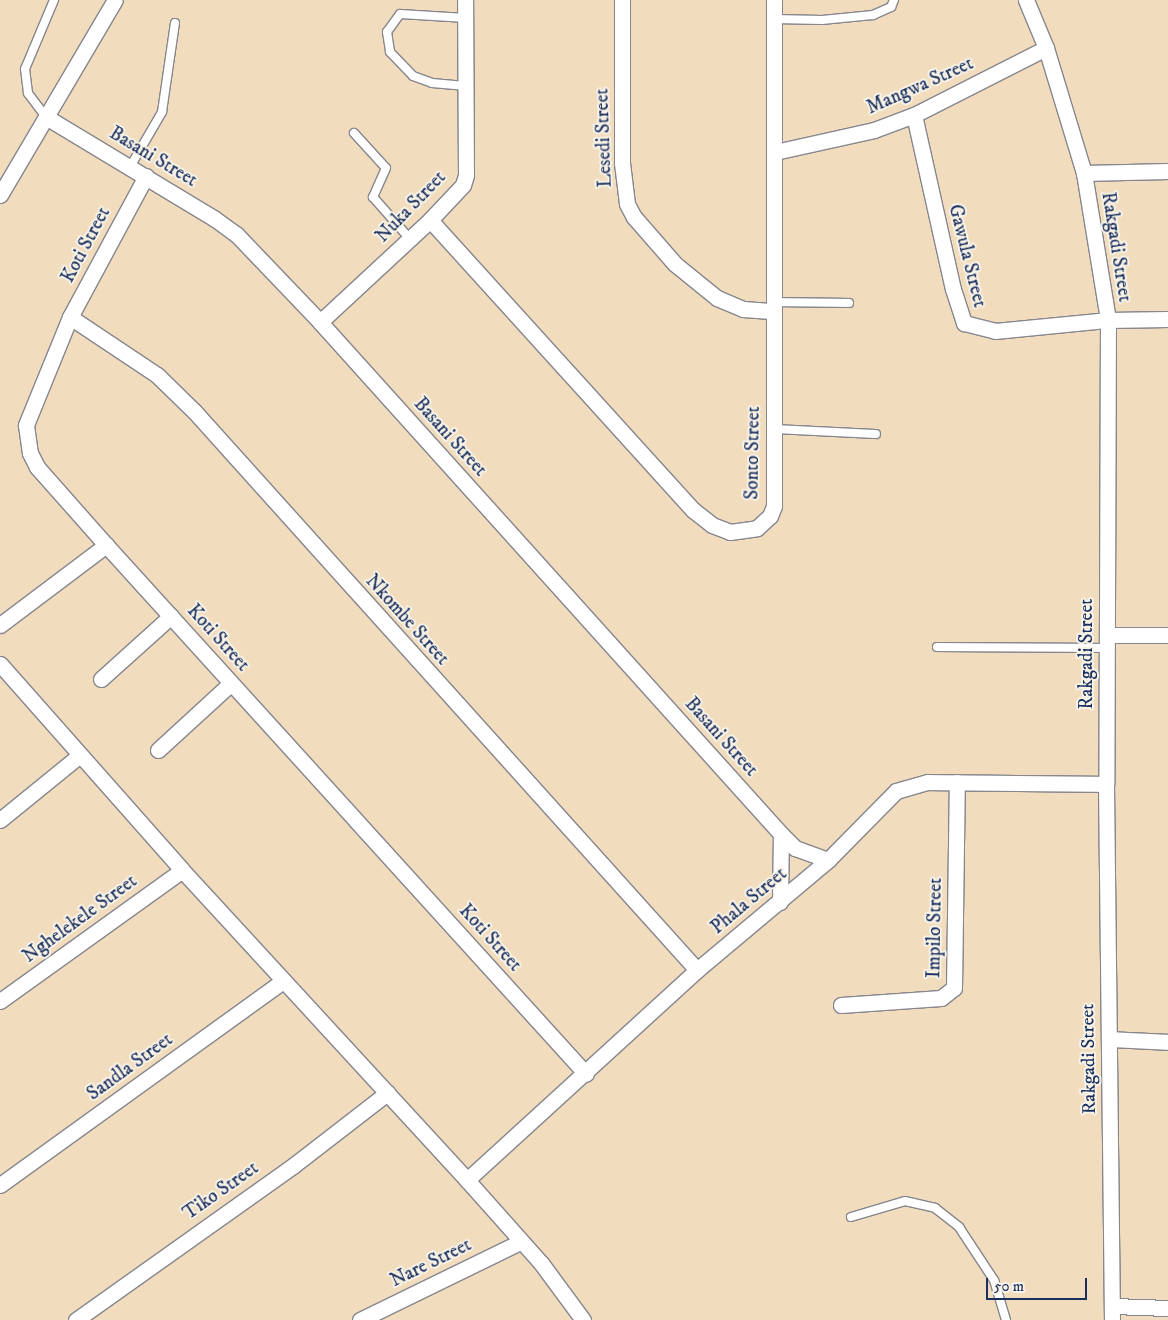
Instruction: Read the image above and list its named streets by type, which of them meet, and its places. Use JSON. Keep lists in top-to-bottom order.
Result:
{
  "streets": {
    "street": [
      "Mangwa Street",
      "Lesedi Street",
      "Basani Street",
      "Nuka Street",
      "Koti Street",
      "Rakgadi Street",
      "Gawula Street",
      "Sonto Street",
      "Nkombe Street",
      "Phala Street",
      "Nghelekele Street",
      "Impilo Street",
      "Sandla Street",
      "Tiko Street",
      "Nare Street"
    ]
  },
  "crossings": [
    ["Mangwa Street", "Rakgadi Street"],
    ["Mangwa Street", "Gawula Street"],
    ["Mangwa Street", "Sonto Street"],
    ["Lesedi Street", "Sonto Street"],
    ["Basani Street", "Nuka Street"],
    ["Basani Street", "Koti Street"],
    ["Basani Street", "Phala Street"],
    ["Nuka Street", "Sonto Street"],
    ["Koti Street", "Nkombe Street"],
    ["Koti Street", "Phala Street"],
    ["Rakgadi Street", "Gawula Street"],
    ["Rakgadi Street", "Phala Street"],
    ["Nkombe Street", "Phala Street"],
    ["Phala Street", "Impilo Street"]
  ],
  "scale_bar": "50 m"
}
